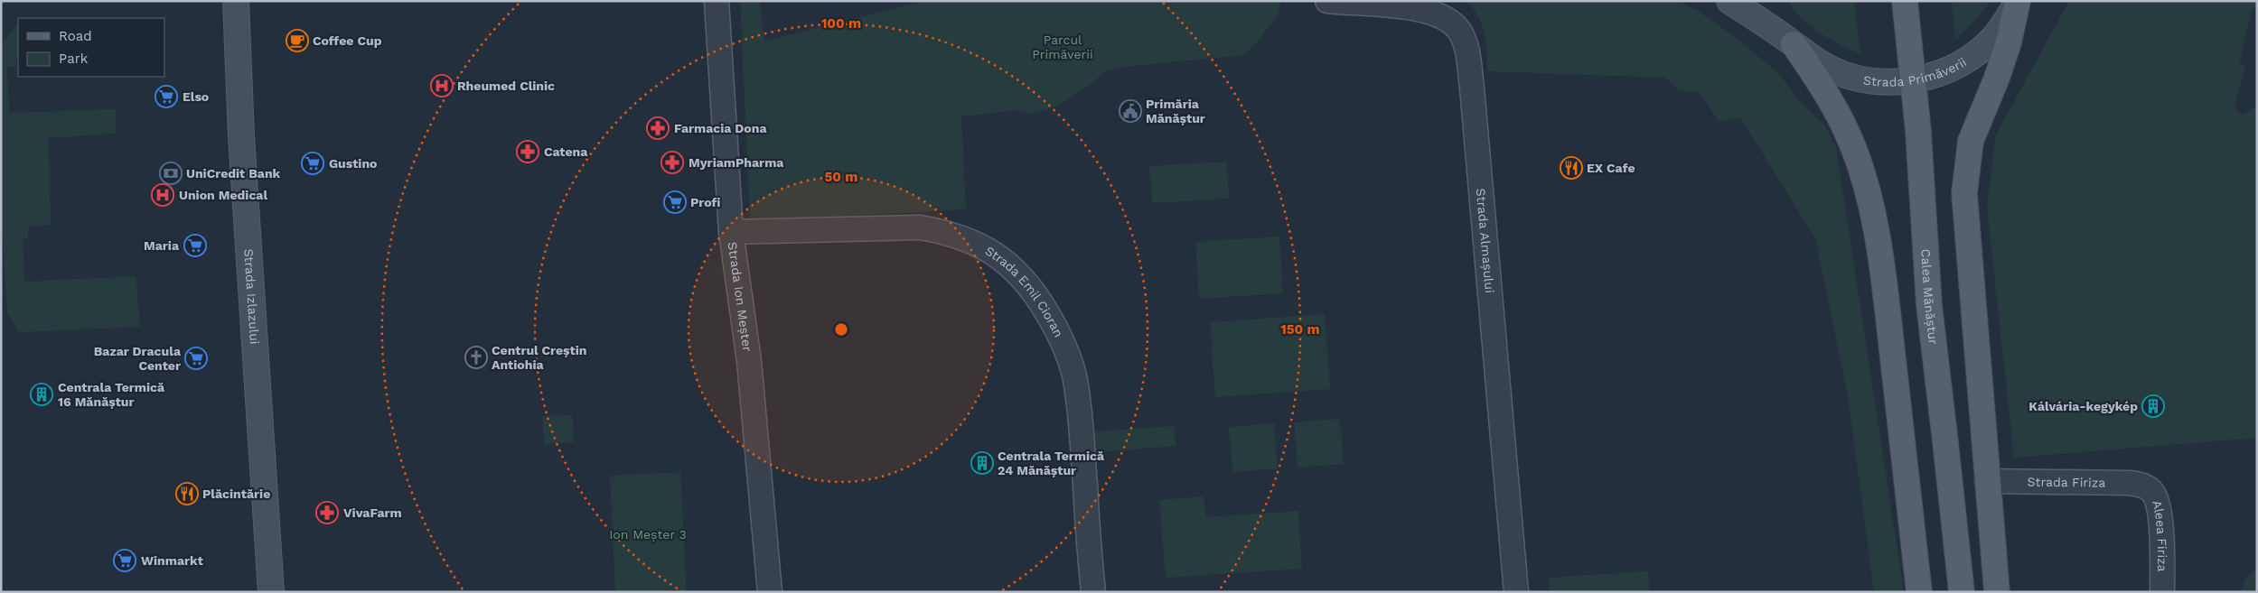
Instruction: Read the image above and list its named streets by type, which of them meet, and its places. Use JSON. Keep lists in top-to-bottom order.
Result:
{
  "streets": {
    "main road": ["Strada Primăverii", "Strada Izlazului", "Calea Mănăștur"],
    "street": [
      "Strada Almașului",
      "Strada Emil Cioran",
      "Strada Ion Meșter",
      "Strada Firiza",
      "Aleea Firiza"
    ]
  },
  "crossings": [
    ["Strada Emil Cioran", "Strada Ion Meșter"],
    ["Strada Firiza", "Aleea Firiza"]
  ],
  "parks": ["Parcul Primăverii", "Ion Meșter 3"],
  "places": {
    "cafe": ["Coffee Cup"],
    "hospital": ["Rheumed Clinic", "Union Medical"],
    "supermarket": [
      "Elso",
      "Gustino",
      "Profi",
      "Maria",
      "Bazar Dracula Center",
      "Winmarkt"
    ],
    "public building": ["Primăria Mănăștur"],
    "pharmacy": [
      "Farmacia Dona",
      "Catena",
      "MyriamPharma",
      "VivaFarm"
    ],
    "restaurant": ["EX Cafe", "Plăcintărie"],
    "bank": ["UniCredit Bank"],
    "church": ["Centrul Creștin Antiohia"],
    "building": ["Centrala Termică 16 Mănăștur", "Kálvária-kegykép", "Centrala Termică 24 Mănăștur"]
  },
  "legend": ["Road", "Park"],
  "rings": ["100 m", "50 m", "150 m"]
}
